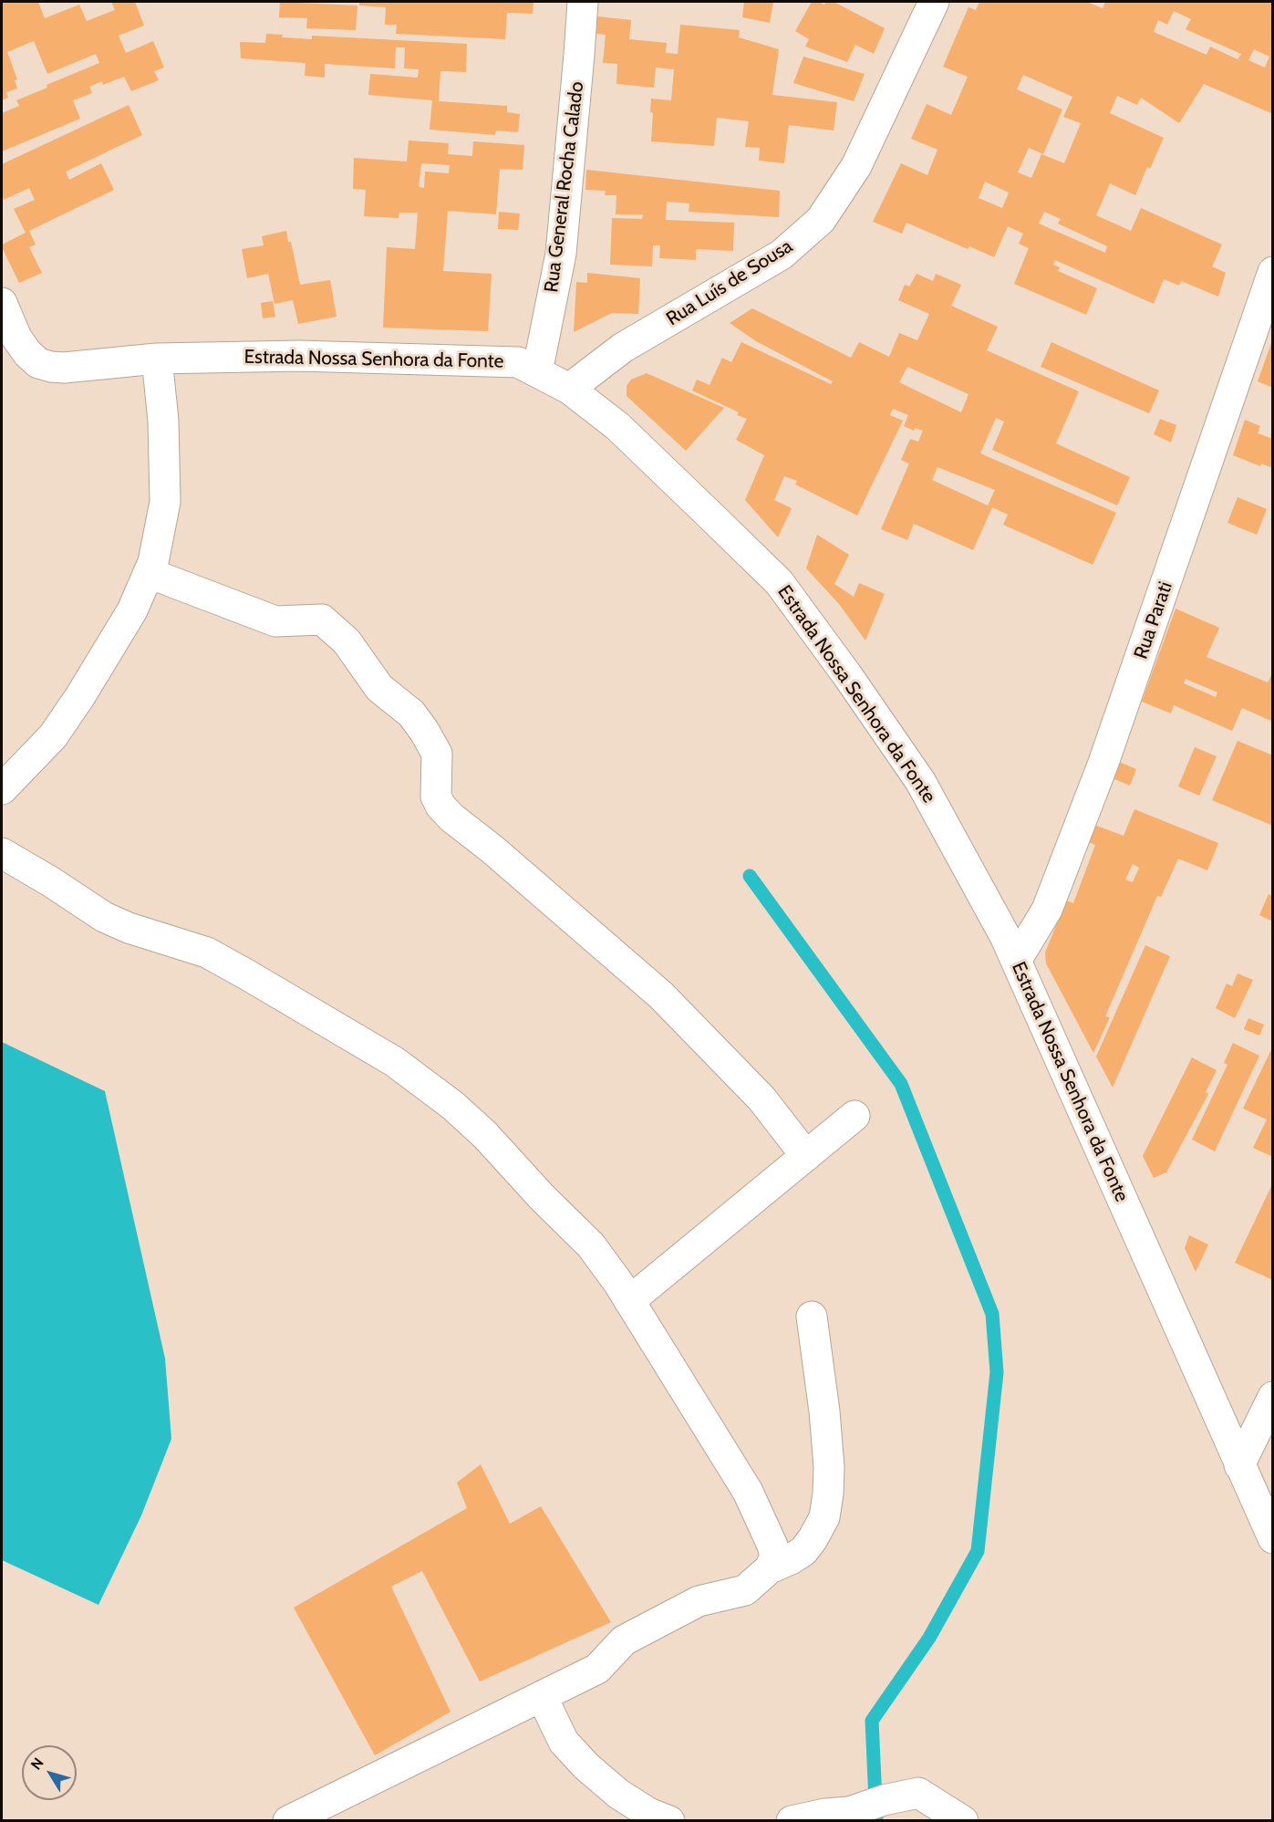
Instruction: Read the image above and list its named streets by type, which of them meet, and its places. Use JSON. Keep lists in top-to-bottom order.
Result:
{
  "streets": {
    "street": [
      "Rua General Rocha Calado",
      "Rua Luís de Sousa",
      "Estrada Nossa Senhora da Fonte",
      "Rua Parati"
    ]
  },
  "crossings": [
    ["Rua General Rocha Calado", "Estrada Nossa Senhora da Fonte"],
    ["Rua Luís de Sousa", "Estrada Nossa Senhora da Fonte"],
    ["Estrada Nossa Senhora da Fonte", "Rua Parati"]
  ],
  "north": "top left"
}
